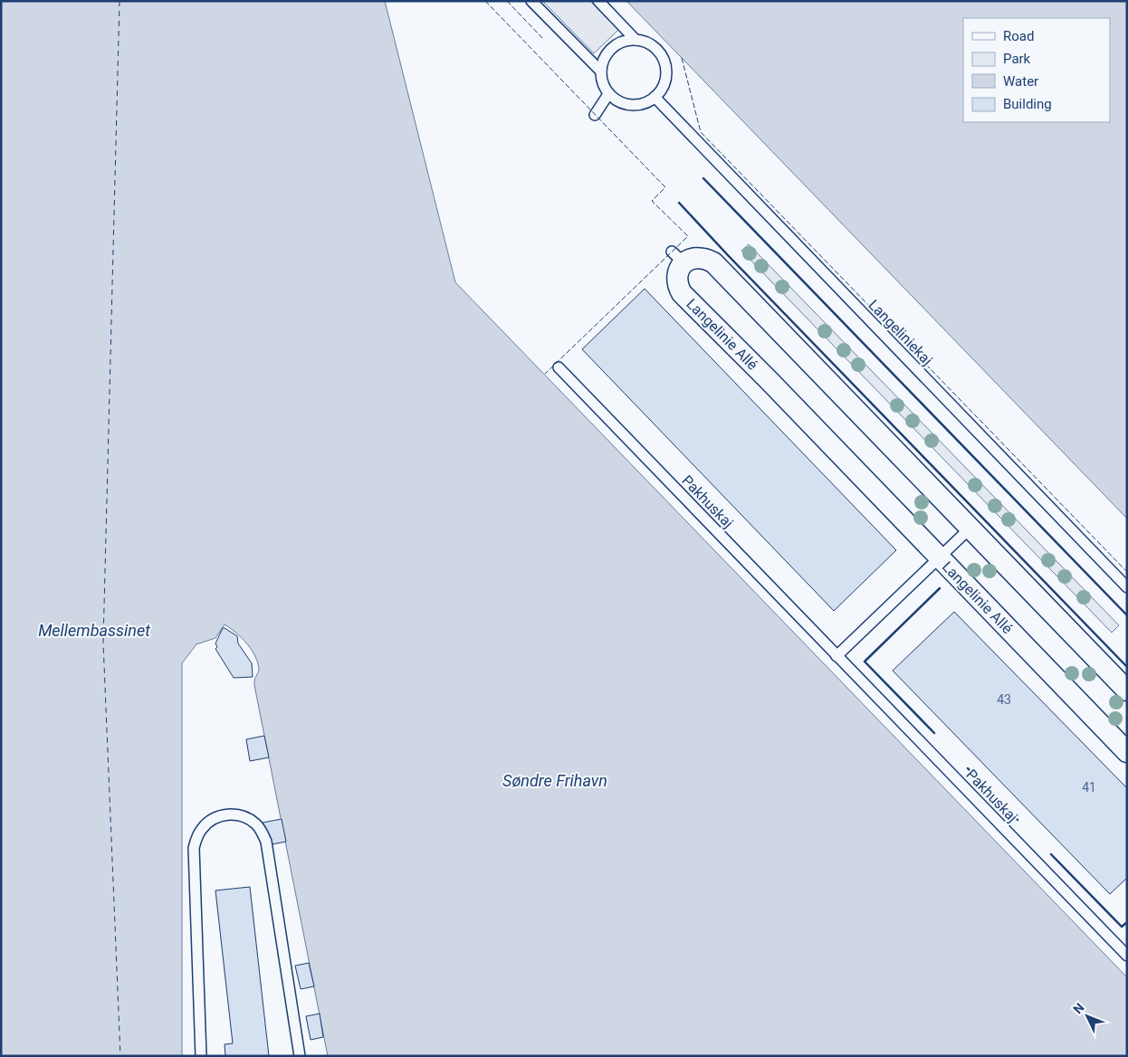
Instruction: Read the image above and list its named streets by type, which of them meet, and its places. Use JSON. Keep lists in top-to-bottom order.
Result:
{
  "streets": {
    "street": ["Langelinie Allé"],
    "lane": ["Langeliniekaj", "Pakhuskaj"]
  },
  "water": ["Mellembassinet", "Søndre Frihavn"],
  "house_numbers": ["43", "41"],
  "legend": [
    "Road",
    "Park",
    "Water",
    "Building"
  ],
  "north": "top left"
}
